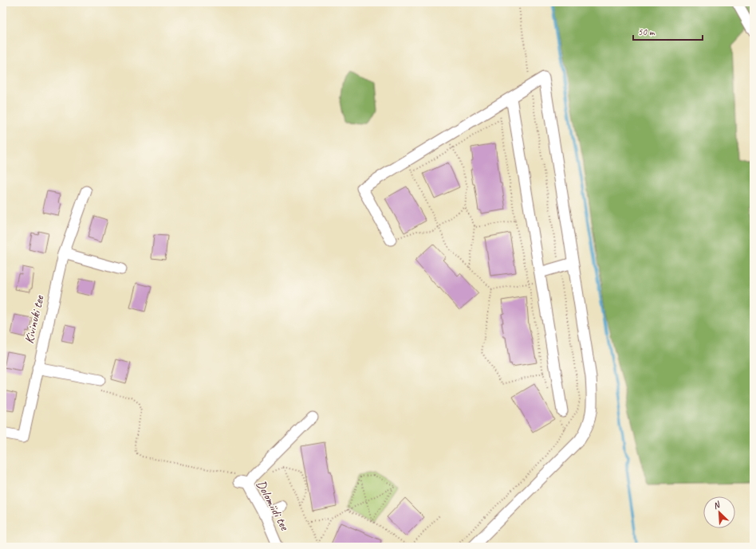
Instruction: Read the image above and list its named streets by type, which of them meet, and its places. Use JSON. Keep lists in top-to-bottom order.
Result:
{
  "streets": {
    "street": ["Kivinuki tee", "Dolomiidi tee"]
  },
  "scale_bar": "50 m",
  "north": "top left"
}
